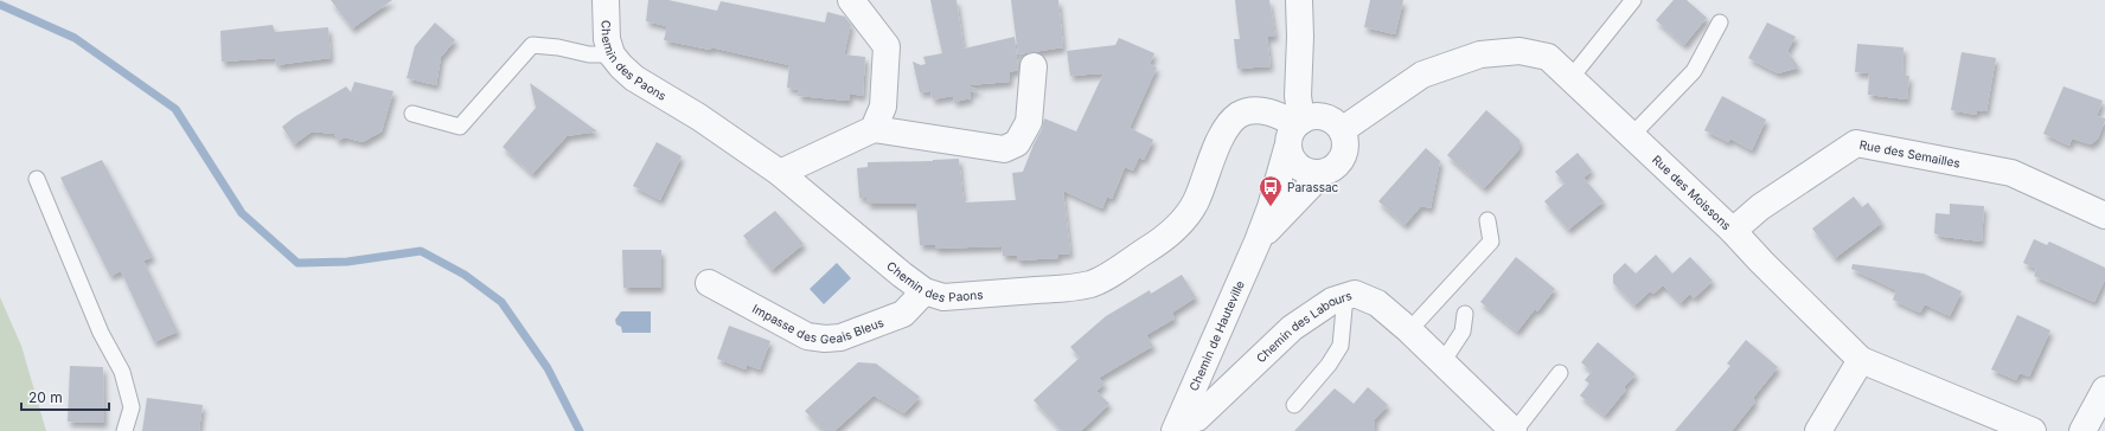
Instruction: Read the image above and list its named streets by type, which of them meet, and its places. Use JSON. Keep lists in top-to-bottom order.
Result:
{
  "streets": {
    "street": [
      "Chemin des Paons",
      "Rue des Semailles",
      "Rue des Moissons",
      "Impasse des Geais Bleus",
      "Chemin des Labours",
      "Chemin de Hauteville"
    ]
  },
  "crossings": [
    ["Chemin des Paons", "Rue des Moissons"],
    ["Chemin des Paons", "Impasse des Geais Bleus"],
    ["Chemin des Paons", "Chemin de Hauteville"],
    ["Rue des Semailles", "Rue des Moissons"],
    ["Rue des Moissons", "Chemin de Hauteville"],
    ["Chemin des Labours", "Chemin de Hauteville"]
  ],
  "places": {
    "bus stop": ["Parassac"]
  },
  "scale_bar": "20 m"
}
